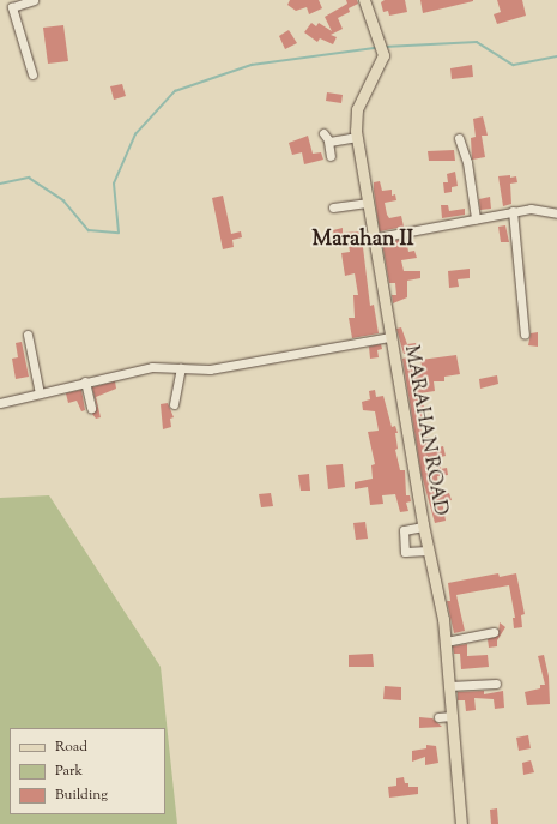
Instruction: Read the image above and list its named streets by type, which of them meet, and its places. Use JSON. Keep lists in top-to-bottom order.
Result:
{
  "streets": {
    "main road": ["MARAHAN ROAD"]
  },
  "districts": ["Marahan II"],
  "legend": ["Road", "Park", "Building"]
}
